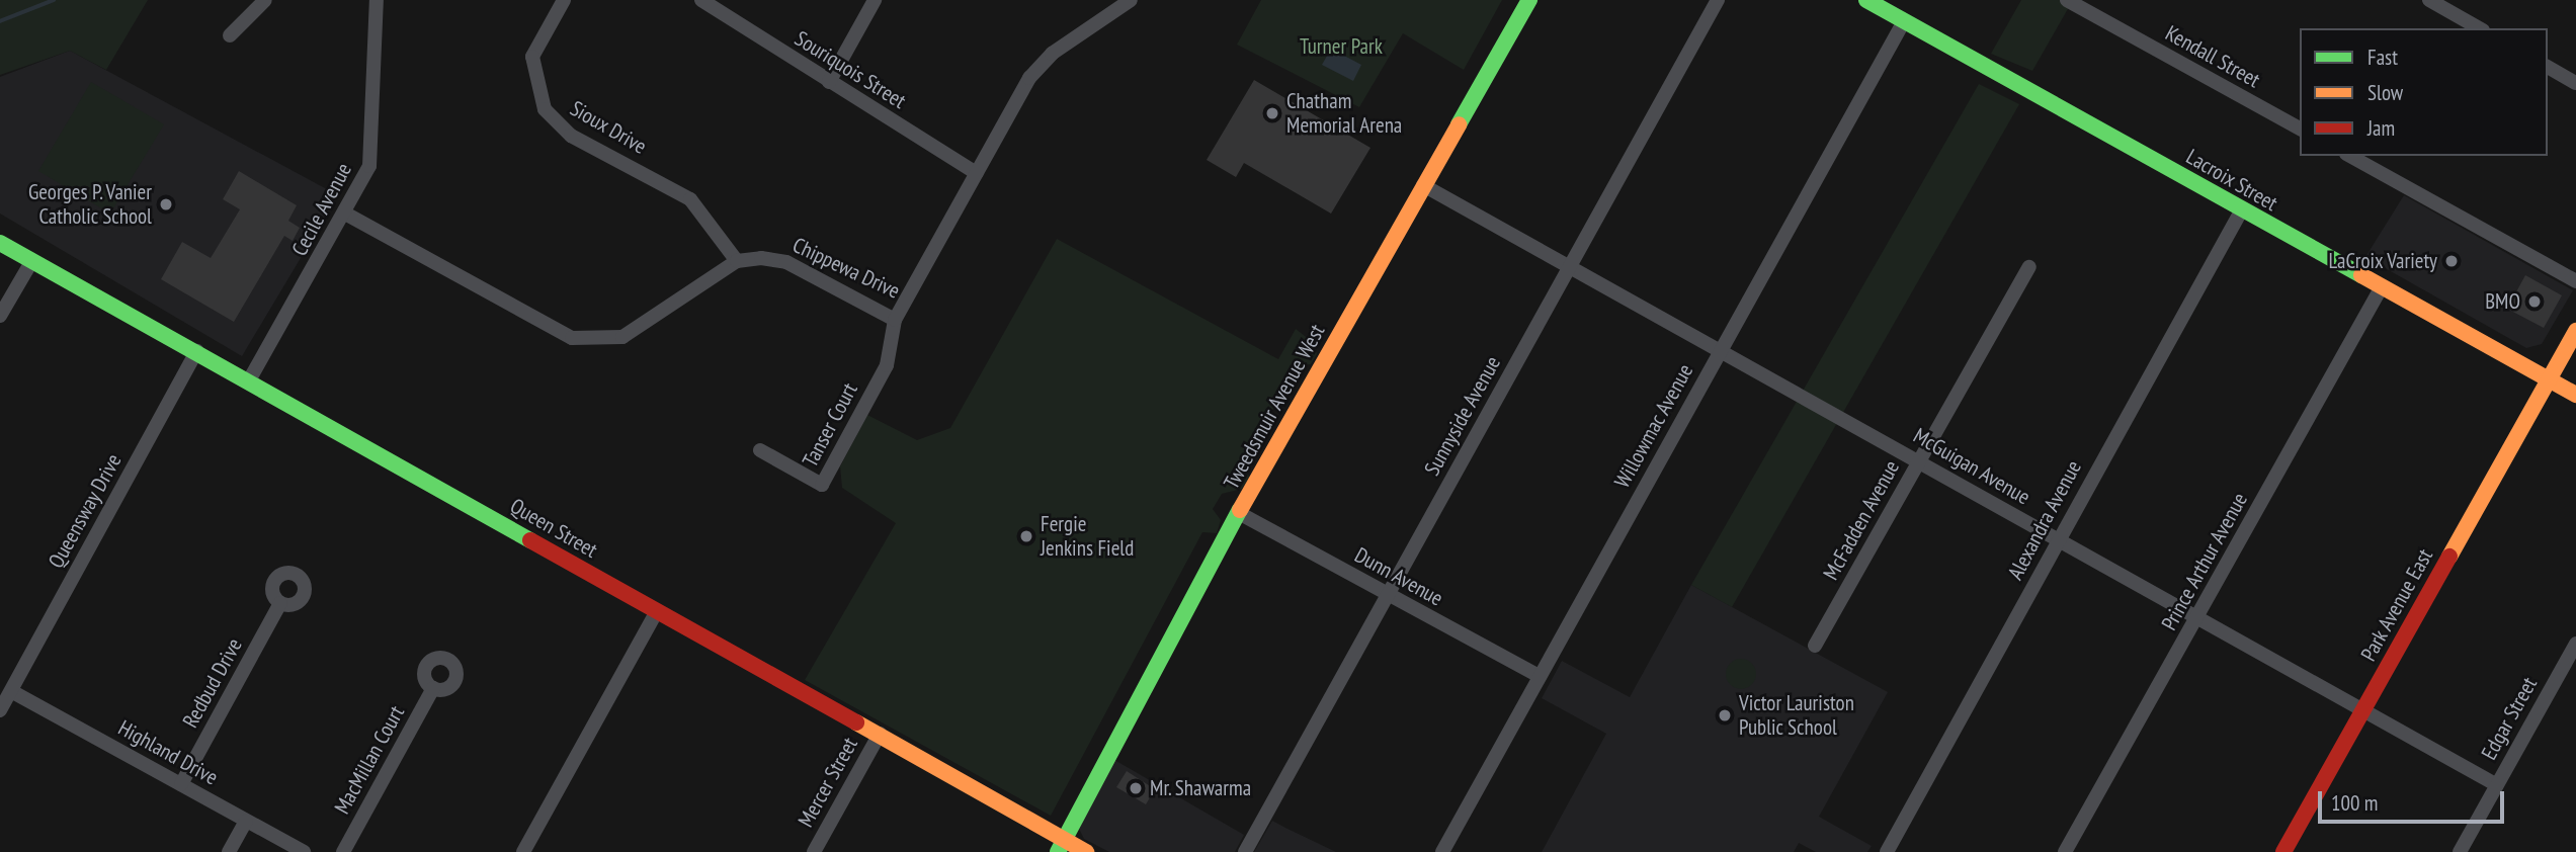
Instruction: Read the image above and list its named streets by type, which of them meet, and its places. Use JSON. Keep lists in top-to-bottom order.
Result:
{
  "streets": {
    "main road": [
      "Lacroix Street",
      "Tweedsmuir Avenue West",
      "Queen Street",
      "Park Avenue East"
    ],
    "street": [
      "Kendall Street",
      "Souriquois Street",
      "Sioux Drive",
      "Cecile Avenue",
      "Chippewa Drive",
      "Sunnyside Avenue",
      "Tanser Court",
      "Willowmac Avenue",
      "McGuigan Avenue",
      "Queensway Drive",
      "McFadden Avenue",
      "Alexandra Avenue",
      "Prince Arthur Avenue",
      "Dunn Avenue",
      "Redbud Drive",
      "Edgar Street",
      "Highland Drive",
      "MacMillan Court",
      "Mercer Street"
    ]
  },
  "crossings": [
    ["Souriquois Street", "Chippewa Drive"],
    ["Sioux Drive", "Chippewa Drive"],
    ["Lacroix Street", "Willowmac Avenue"],
    ["Lacroix Street", "Alexandra Avenue"],
    ["Lacroix Street", "Prince Arthur Avenue"],
    ["Lacroix Street", "Park Avenue East"],
    ["Cecile Avenue", "Queen Street"],
    ["Chippewa Drive", "Tanser Court"],
    ["Tweedsmuir Avenue West", "McGuigan Avenue"],
    ["Tweedsmuir Avenue West", "Queen Street"],
    ["Tweedsmuir Avenue West", "Dunn Avenue"],
    ["Sunnyside Avenue", "McGuigan Avenue"],
    ["Sunnyside Avenue", "Dunn Avenue"],
    ["Willowmac Avenue", "McGuigan Avenue"],
    ["Willowmac Avenue", "Dunn Avenue"],
    ["McGuigan Avenue", "McFadden Avenue"],
    ["McGuigan Avenue", "Alexandra Avenue"],
    ["McGuigan Avenue", "Prince Arthur Avenue"],
    ["McGuigan Avenue", "Park Avenue East"],
    ["McGuigan Avenue", "Edgar Street"],
    ["Queensway Drive", "Queen Street"],
    ["Queensway Drive", "Highland Drive"],
    ["Queen Street", "Mercer Street"],
    ["Redbud Drive", "Highland Drive"]
  ],
  "parks": ["Turner Park"],
  "places": [
    "Chatham Memorial Arena",
    "Georges P. Vanier Catholic School",
    "LaCroix Variety",
    "BMO",
    "Fergie Jenkins Field",
    "Victor Lauriston Public School",
    "Mr. Shawarma"
  ],
  "legend": ["Fast", "Slow", "Jam"],
  "scale_bar": "100 m"
}
